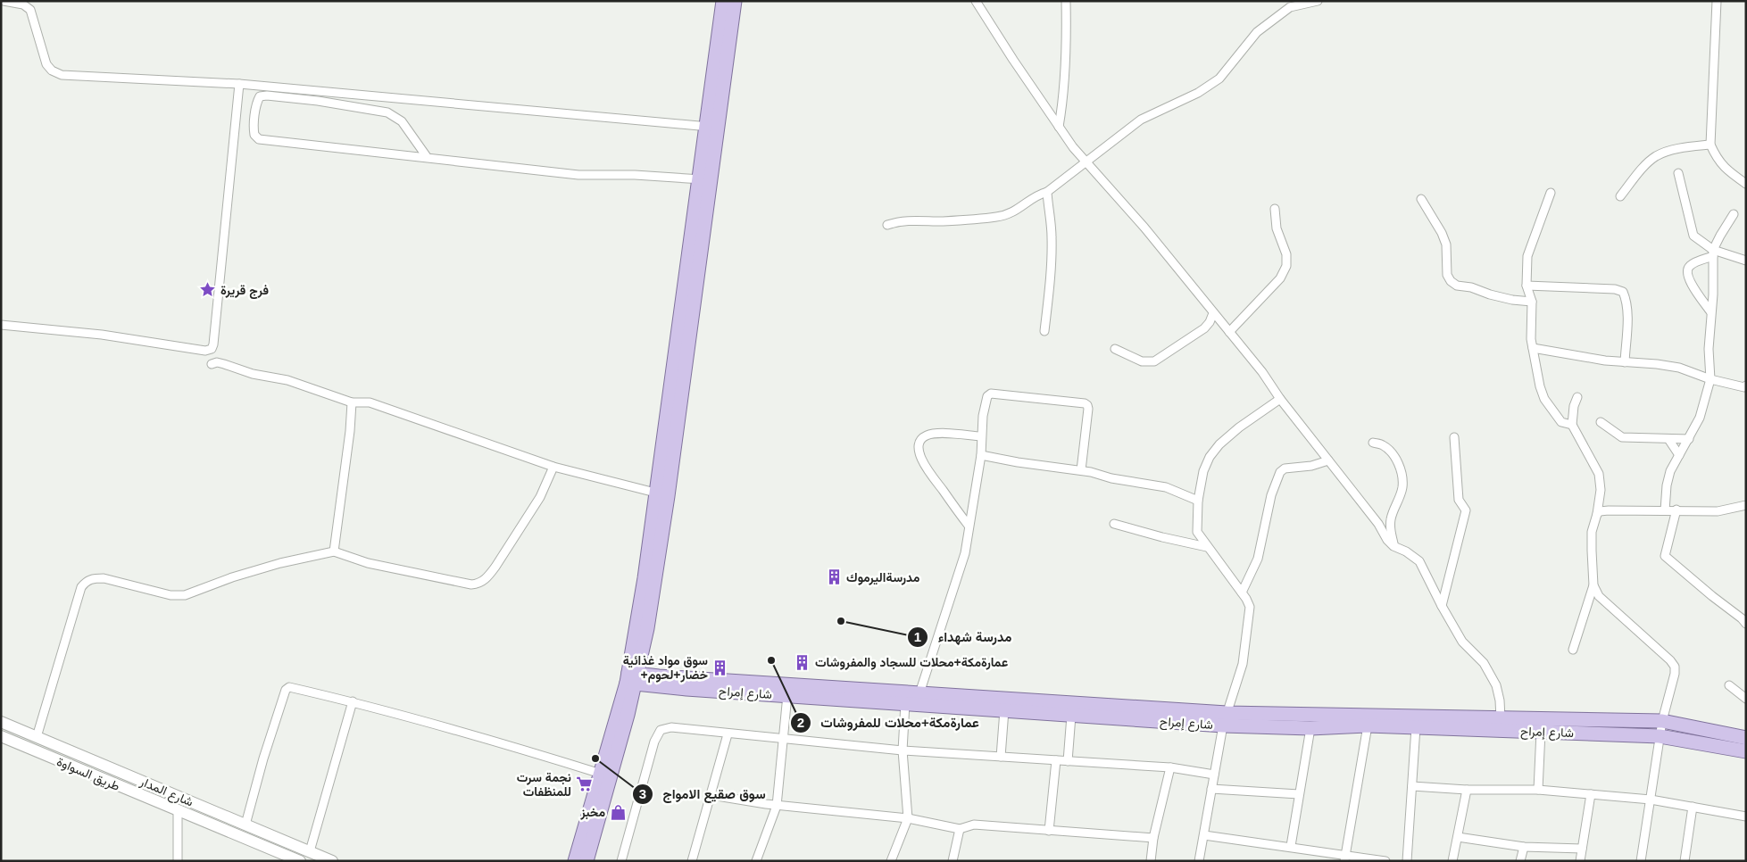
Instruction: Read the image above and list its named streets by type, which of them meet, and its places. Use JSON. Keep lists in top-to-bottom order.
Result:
{
  "streets": {
    "main road": ["شارع إمراح"],
    "street": ["طريق السواوة", "شارع المدار"]
  },
  "places": {
    "place": ["فرج قريرة"],
    "building": ["مدرسةاليرموك", "عمارةمكة+محلات للسجاد والمفروشات", "سوق مواد غذائية +خضار+لحوم"],
    "other": ["مدرسة شهداء", "عمارةمكة+محلات للمفروشات", "سوق صقيع الامواج"],
    "supermarket": ["نجمة سرت للمنظفات"],
    "shop": ["مخبز"]
  }
}
